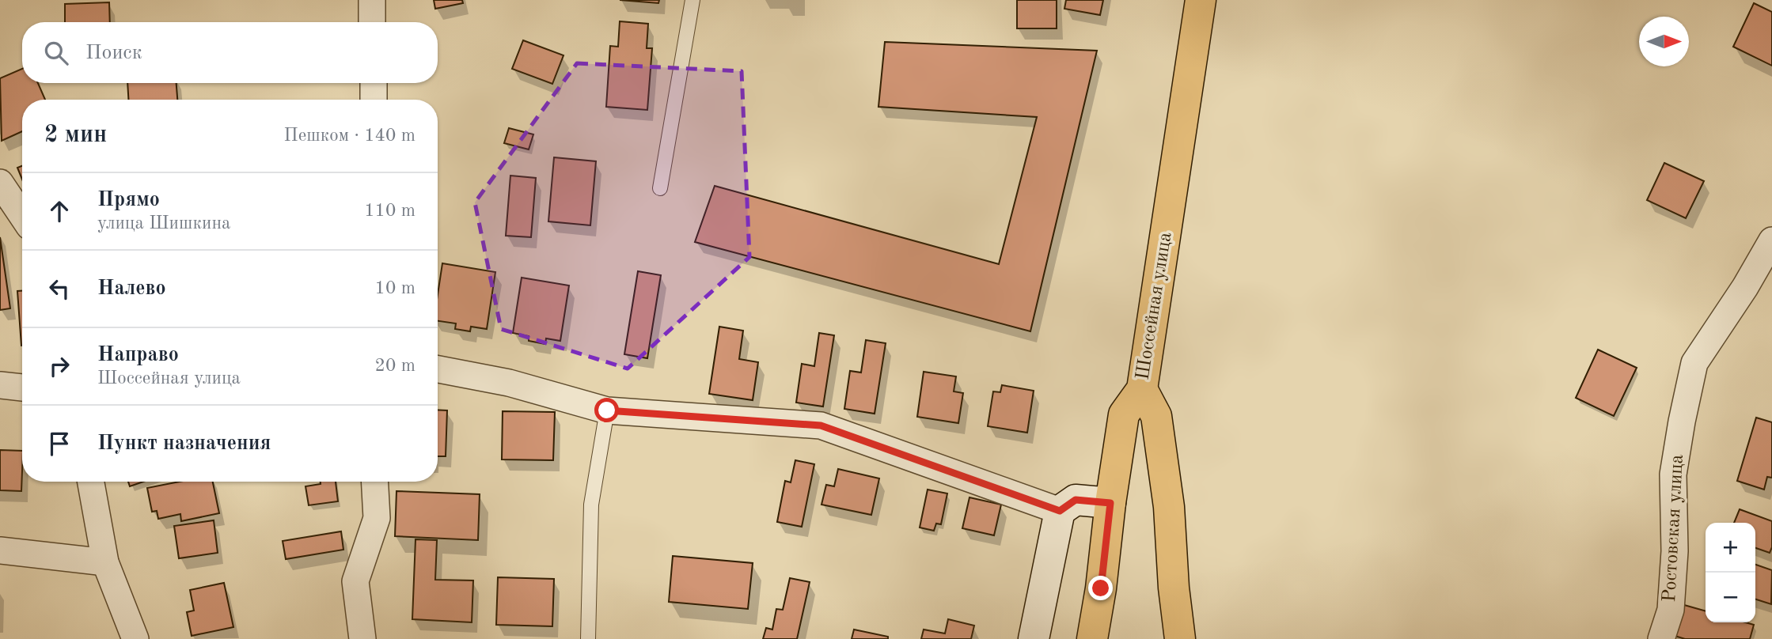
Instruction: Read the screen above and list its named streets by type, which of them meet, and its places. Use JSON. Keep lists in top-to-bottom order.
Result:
{
  "streets": {
    "main road": ["Шоссейная улица"],
    "street": ["Ростовская улица"]
  },
  "north": "right",
  "page": {
    "search": "Поиск",
    "heading": ["2 мин", "Пешком · 140 m"],
    "list": [
      ["Прямо", "улица Шишкина", "110 m"],
      ["Налево", "10 m"],
      ["Направо", "Шоссейная улица", "20 m"],
      "Пункт назначения"
    ],
    "map_buttons": ["+", "−"]
  }
}
